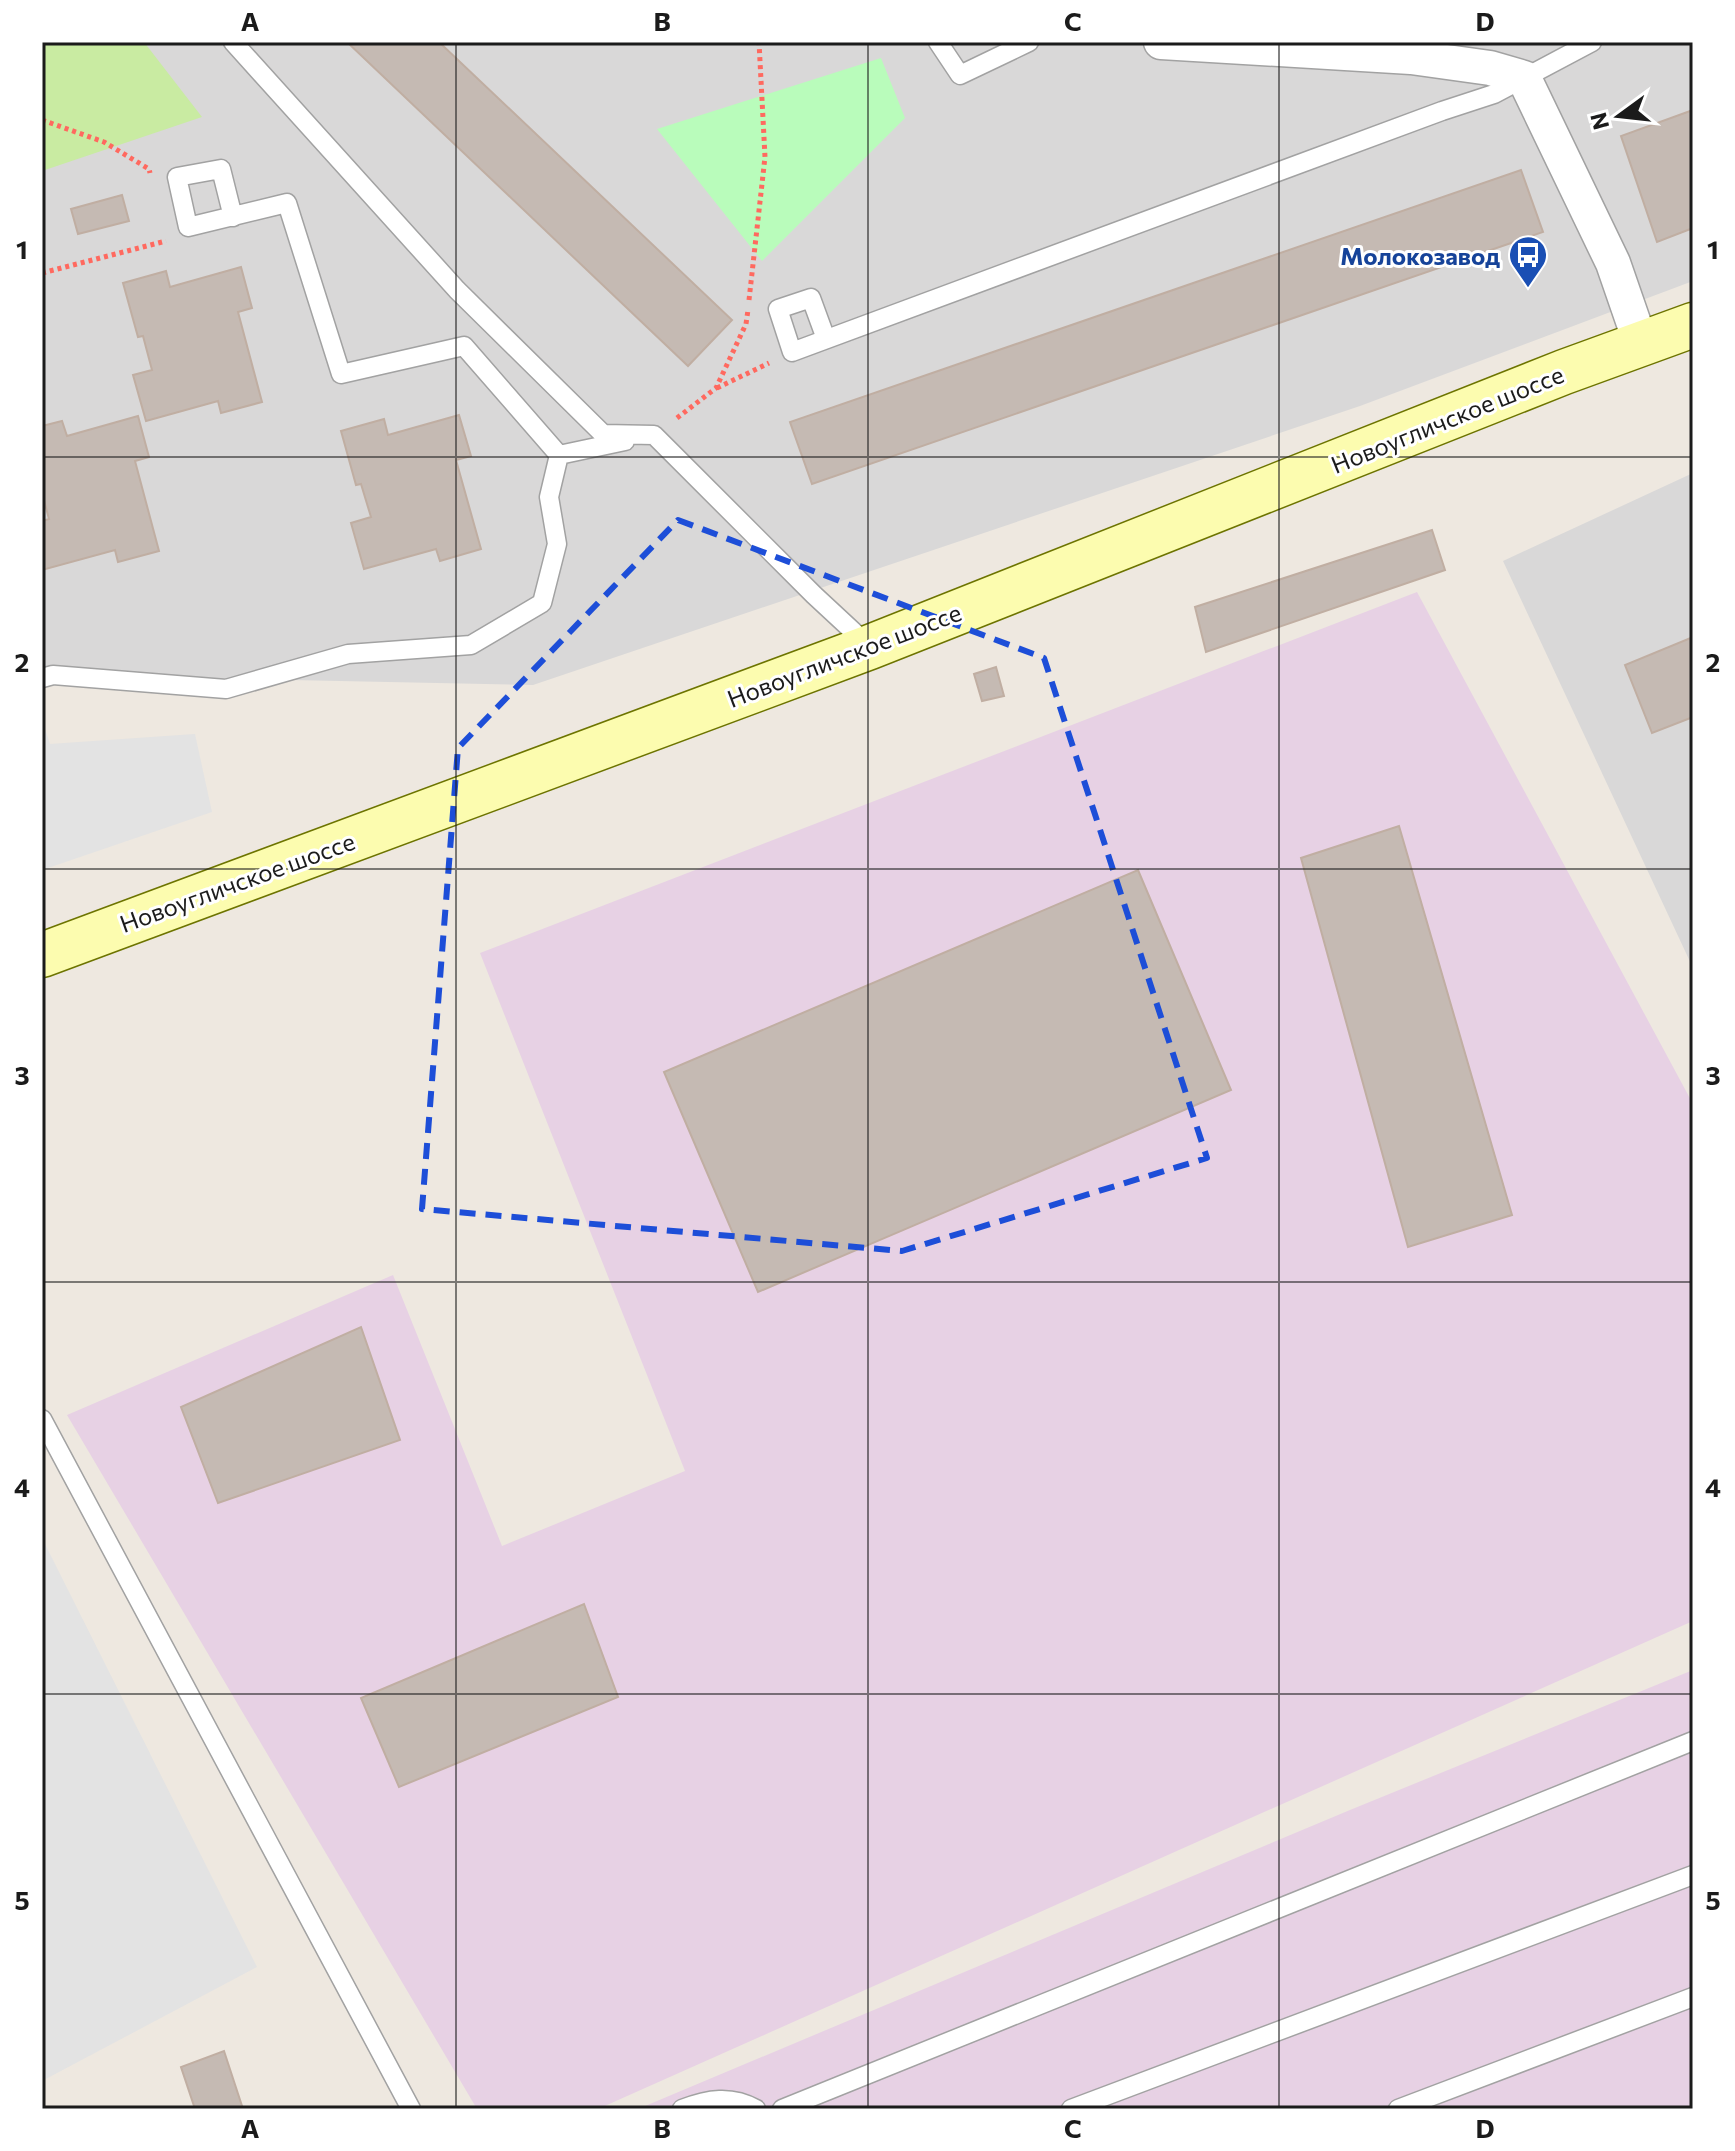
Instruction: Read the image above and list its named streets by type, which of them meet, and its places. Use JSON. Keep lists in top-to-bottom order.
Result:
{
  "streets": {
    "main road": ["Новоугличское шоссе"]
  },
  "places": {
    "bus stop": ["Молокозавод"]
  },
  "north": "left",
  "grid": {
    "columns": [
      "A",
      "B",
      "C",
      "D"
    ],
    "rows": [
      "1",
      "2",
      "3",
      "4",
      "5"
    ]
  }
}
